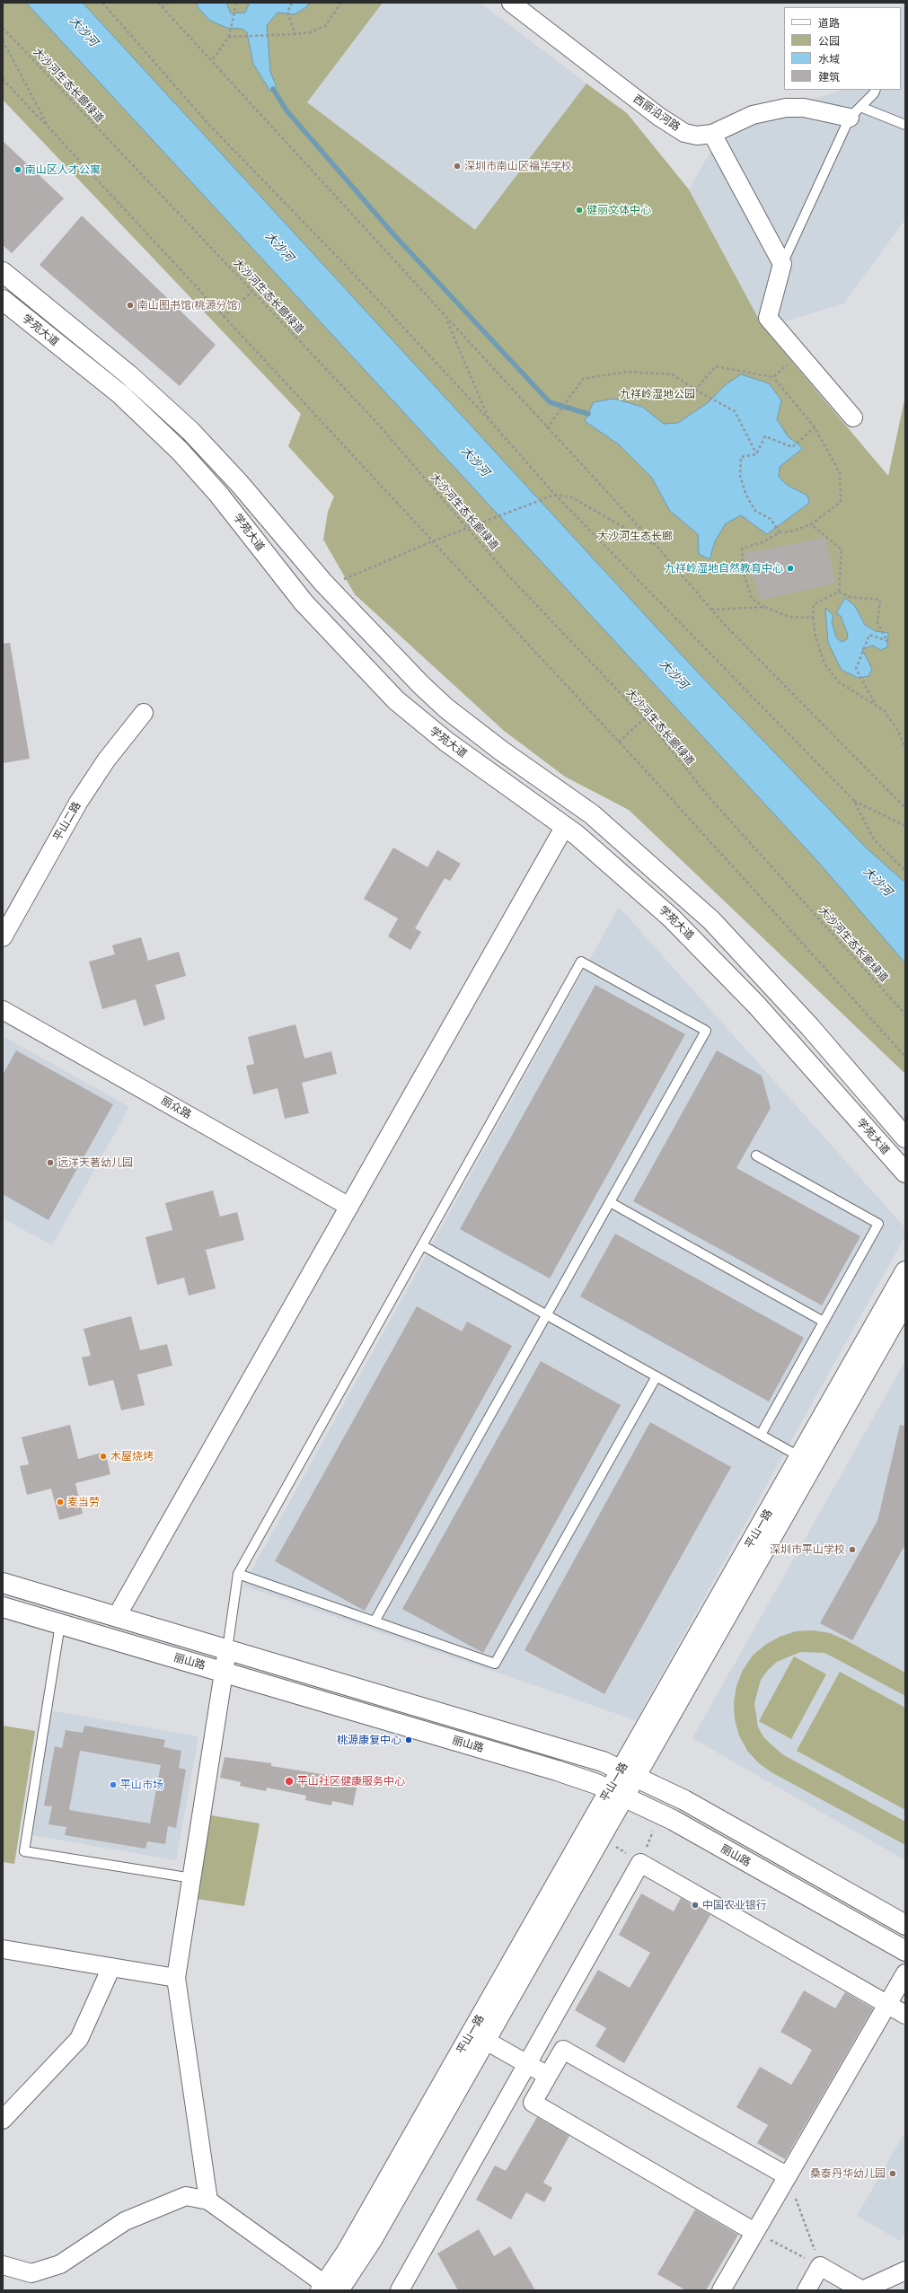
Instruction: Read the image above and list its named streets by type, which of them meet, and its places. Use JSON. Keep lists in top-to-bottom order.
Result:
{
  "streets": {
    "street": [
      "西丽沿河路",
      "学苑大道",
      "平山二路",
      "丽众路",
      "平山一路",
      "丽山路"
    ],
    "path": ["大沙河生态长廊绿道"]
  },
  "crossings": [
    ["平山一路", "丽山路"]
  ],
  "water": ["大沙河"],
  "parks": ["九祥岭湿地公园", "大沙河生态长廊"],
  "places": [
    "深圳市南山区福华学校",
    "南山区人才公寓",
    "健丽文体中心",
    "南山图书馆(桃源分馆)",
    "九祥岭湿地自然教育中心",
    "远洋天著幼儿园",
    "木屋烧烤",
    "麦当劳",
    "深圳市平山学校",
    "桃源康复中心",
    "平山社区健康服务中心",
    "平山市场",
    "中国农业银行",
    "桑泰丹华幼儿园"
  ],
  "legend": [
    "道路",
    "公园",
    "水域",
    "建筑"
  ]
}
